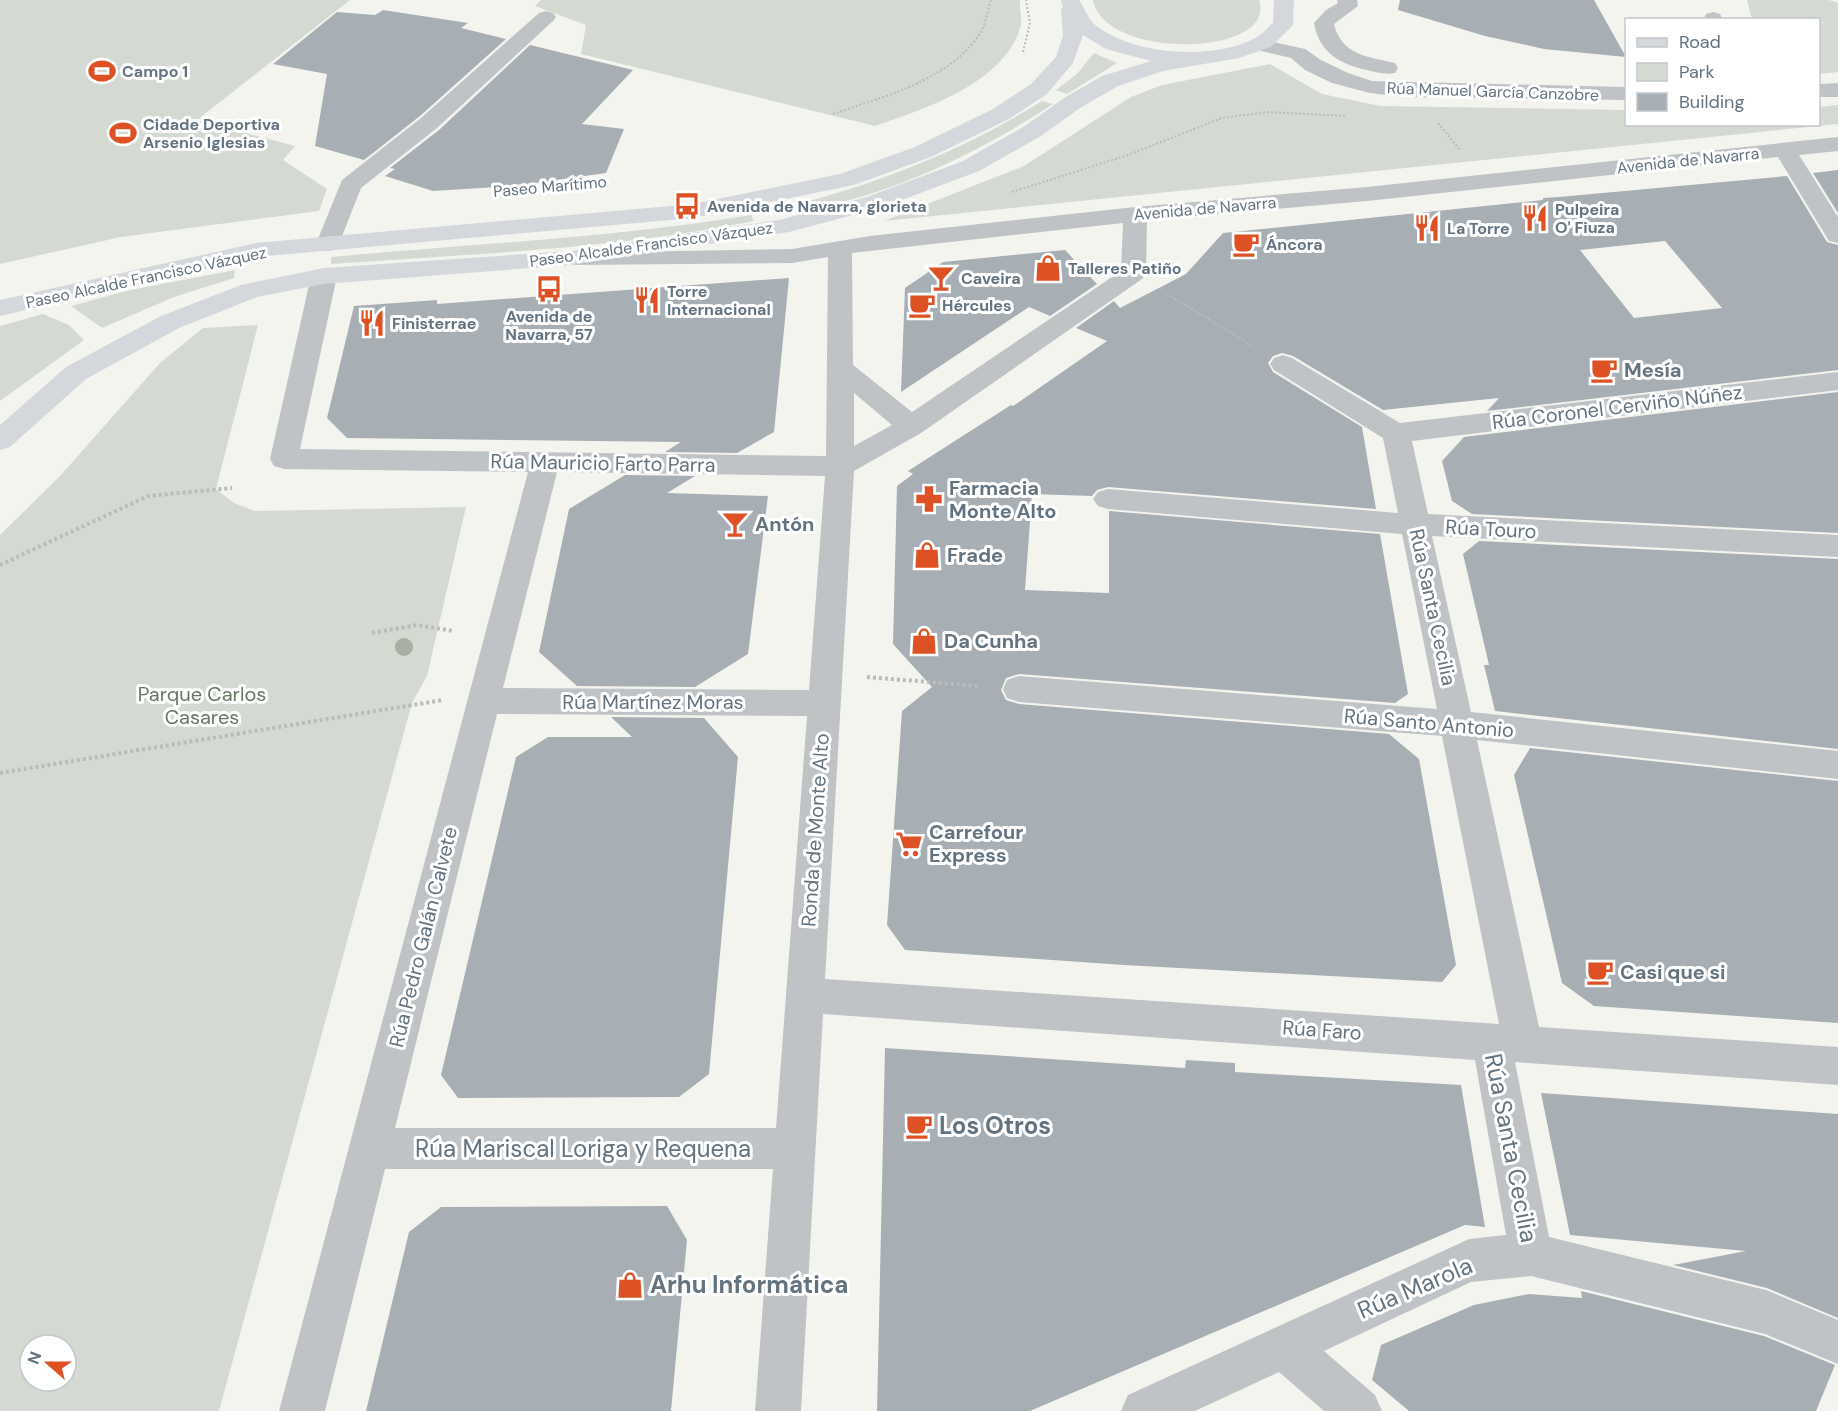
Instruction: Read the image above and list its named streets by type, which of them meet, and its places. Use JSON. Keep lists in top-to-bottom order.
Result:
{
  "streets": {
    "main road": ["Paseo Alcalde Francisco Vázquez"],
    "street": [
      "Rúa Manuel García Canzobre",
      "Avenida de Navarra",
      "Rúa Coronel Cerviño Núñez",
      "Rúa Mauricio Farto Parra",
      "Rúa Touro",
      "Rúa Santa Cecilia",
      "Rúa Martínez Moras",
      "Rúa Santo Antonio",
      "Ronda de Monte Alto",
      "Rúa Pedro Galán Calvete",
      "Rúa Faro",
      "Rúa Mariscal Loriga y Requena",
      "Rúa Marola"
    ]
  },
  "crossings": [
    ["Avenida de Navarra", "Paseo Alcalde Francisco Vázquez"],
    ["Avenida de Navarra", "Ronda de Monte Alto"],
    ["Paseo Alcalde Francisco Vázquez", "Rúa Mauricio Farto Parra"],
    ["Rúa Coronel Cerviño Núñez", "Rúa Santa Cecilia"],
    ["Rúa Mauricio Farto Parra", "Ronda de Monte Alto"],
    ["Rúa Mauricio Farto Parra", "Rúa Pedro Galán Calvete"],
    ["Rúa Touro", "Rúa Santa Cecilia"],
    ["Rúa Santa Cecilia", "Rúa Santo Antonio"],
    ["Rúa Santa Cecilia", "Rúa Faro"],
    ["Rúa Santa Cecilia", "Rúa Marola"],
    ["Rúa Martínez Moras", "Ronda de Monte Alto"],
    ["Rúa Martínez Moras", "Rúa Pedro Galán Calvete"],
    ["Ronda de Monte Alto", "Rúa Faro"],
    ["Ronda de Monte Alto", "Rúa Mariscal Loriga y Requena"],
    ["Rúa Pedro Galán Calvete", "Rúa Mariscal Loriga y Requena"]
  ],
  "parks": ["Parque Carlos Casares"],
  "places": {
    "sports": ["Campo 1", "Cidade Deportiva Arsenio Iglesias"],
    "bus stop": ["Avenida de Navarra, glorieta", "Avenida de Navarra, 57"],
    "restaurant": [
      "Pulpeira O' Fiuza",
      "La Torre",
      "Torre Internacional",
      "Finisterrae"
    ],
    "cafe": [
      "Áncora",
      "Hércules",
      "Mesía",
      "Casi que si",
      "Los Otros"
    ],
    "shop": [
      "Talleres Patiño",
      "Frade",
      "Da Cunha",
      "Arhu Informática"
    ],
    "bar": ["Caveira", "Antón"],
    "pharmacy": ["Farmacia Monte Alto"],
    "supermarket": ["Carrefour Express"]
  },
  "legend": ["Road", "Park", "Building"],
  "north": "left"
}
